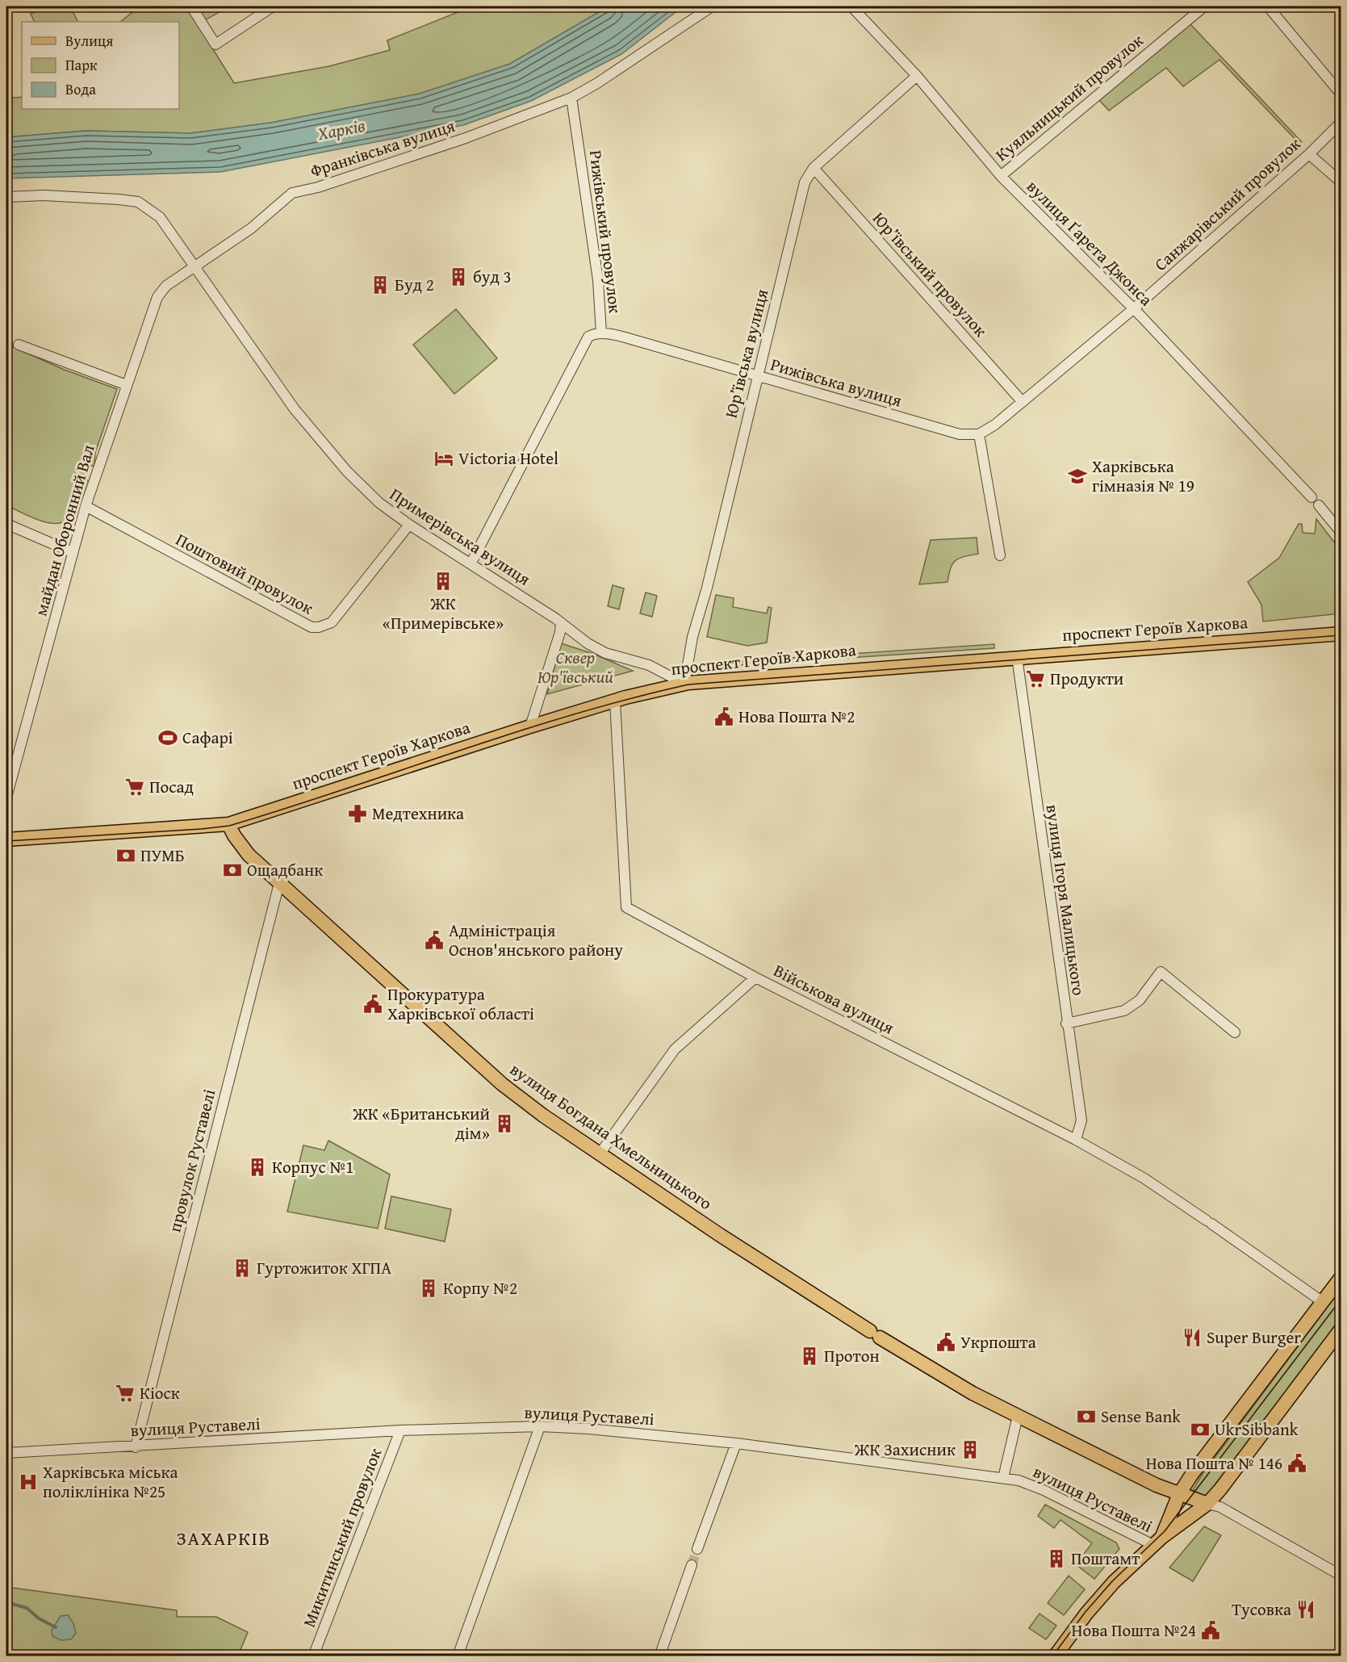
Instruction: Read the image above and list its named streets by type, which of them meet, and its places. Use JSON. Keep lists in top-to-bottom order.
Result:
{
  "streets": {
    "main road": ["проспект Героїв Харкова", "вулиця Богдана Хмельницького"],
    "street": [
      "Куяльницький провулок",
      "Франківська вулиця",
      "Санжарівський провулок",
      "Рижівський провулок",
      "вулиця Ґарета Джонса",
      "Юр’ївський провулок",
      "Юр’ївська вулиця",
      "Рижівська вулиця",
      "майдан Оборонний Вал",
      "Примерівська вулиця",
      "Поштовий провулок",
      "вулиця Ігоря Малицького",
      "Військова вулиця",
      "провулок Руставелі",
      "вулиця Руставелі",
      "Микитинський провулок"
    ]
  },
  "crossings": [
    ["Куяльницький провулок", "вулиця Ґарета Джонса"],
    ["Франківська вулиця", "Рижівський провулок"],
    ["Франківська вулиця", "майдан Оборонний Вал"],
    ["Франківська вулиця", "Примерівська вулиця"],
    ["Санжарівський провулок", "вулиця Ґарета Джонса"],
    ["Рижівський провулок", "Рижівська вулиця"],
    ["Рижівський провулок", "Примерівська вулиця"],
    ["вулиця Ґарета Джонса", "Юр’ївська вулиця"],
    ["Юр’ївський провулок", "Юр’ївська вулиця"],
    ["Юр’ївська вулиця", "Рижівська вулиця"],
    ["Юр’ївська вулиця", "Примерівська вулиця"],
    ["Юр’ївська вулиця", "проспект Героїв Харкова"],
    ["майдан Оборонний Вал", "Поштовий провулок"],
    ["Примерівська вулиця", "Поштовий провулок"],
    ["Примерівська вулиця", "проспект Героїв Харкова"],
    ["проспект Героїв Харкова", "вулиця Ігоря Малицького"],
    ["проспект Героїв Харкова", "Військова вулиця"],
    ["проспект Героїв Харкова", "вулиця Богдана Хмельницького"],
    ["вулиця Ігоря Малицького", "Військова вулиця"],
    ["вулиця Богдана Хмельницького", "провулок Руставелі"],
    ["провулок Руставелі", "вулиця Руставелі"],
    ["вулиця Руставелі", "Микитинський провулок"]
  ],
  "districts": ["ЗАХАРКІВ"],
  "water": ["Харків"],
  "parks": ["Сквер Юр'ївський"],
  "places": {
    "building": [
      "буд 3",
      "Буд 2",
      "ЖК «Примерівське»",
      "ЖК «Британський дім»",
      "Корпус №1",
      "Гуртожиток ХГПА",
      "Корпу №2",
      "Протон",
      "ЖК Захисник",
      "Поштамт"
    ],
    "hotel": ["Victoria Hotel"],
    "school or university": ["Харківська гімназія № 19"],
    "supermarket": ["Продукти", "Посад", "Кіоск"],
    "public building": [
      "Нова Пошта №2",
      "Адміністрація Основ'янського району",
      "Прокуратура Харківської області",
      "Укрпошта",
      "Нова Пошта № 146",
      "Нова Пошта №24"
    ],
    "sports": ["Сафарі"],
    "pharmacy": ["Медтехника"],
    "bank": [
      "ПУМБ",
      "Ощадбанк",
      "Sense Bank",
      "UkrSibbank"
    ],
    "restaurant": ["Super Burger", "Тусовка"],
    "hospital": ["Харківська міська поліклініка №25"]
  },
  "legend": ["Вулиця", "Парк", "Вода"]
}
